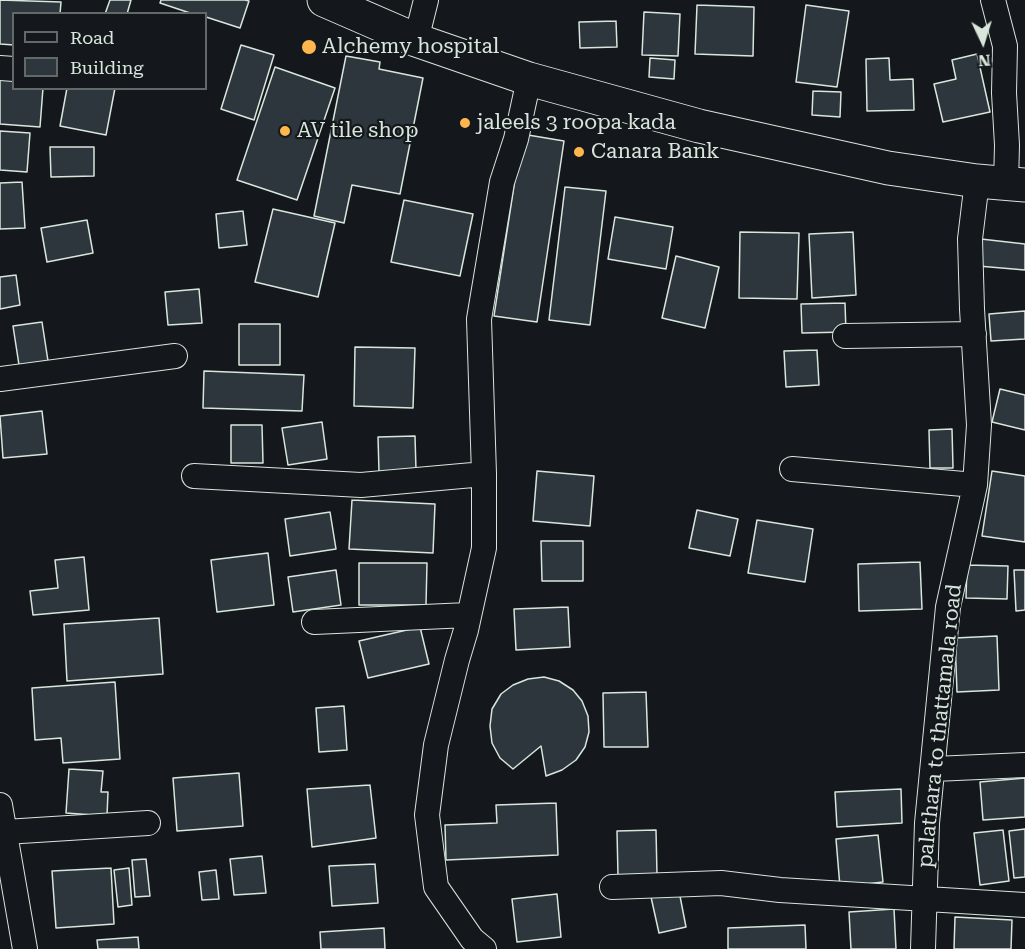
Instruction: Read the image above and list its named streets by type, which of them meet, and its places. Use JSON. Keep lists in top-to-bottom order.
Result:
{
  "streets": {
    "street": ["palathara to thattamala road"]
  },
  "places": [
    "Alchemy hospital",
    "jaleels 3 roopa kada",
    "AV tile shop",
    "Canara Bank"
  ],
  "legend": ["Road", "Building"],
  "north": "bottom"
}
